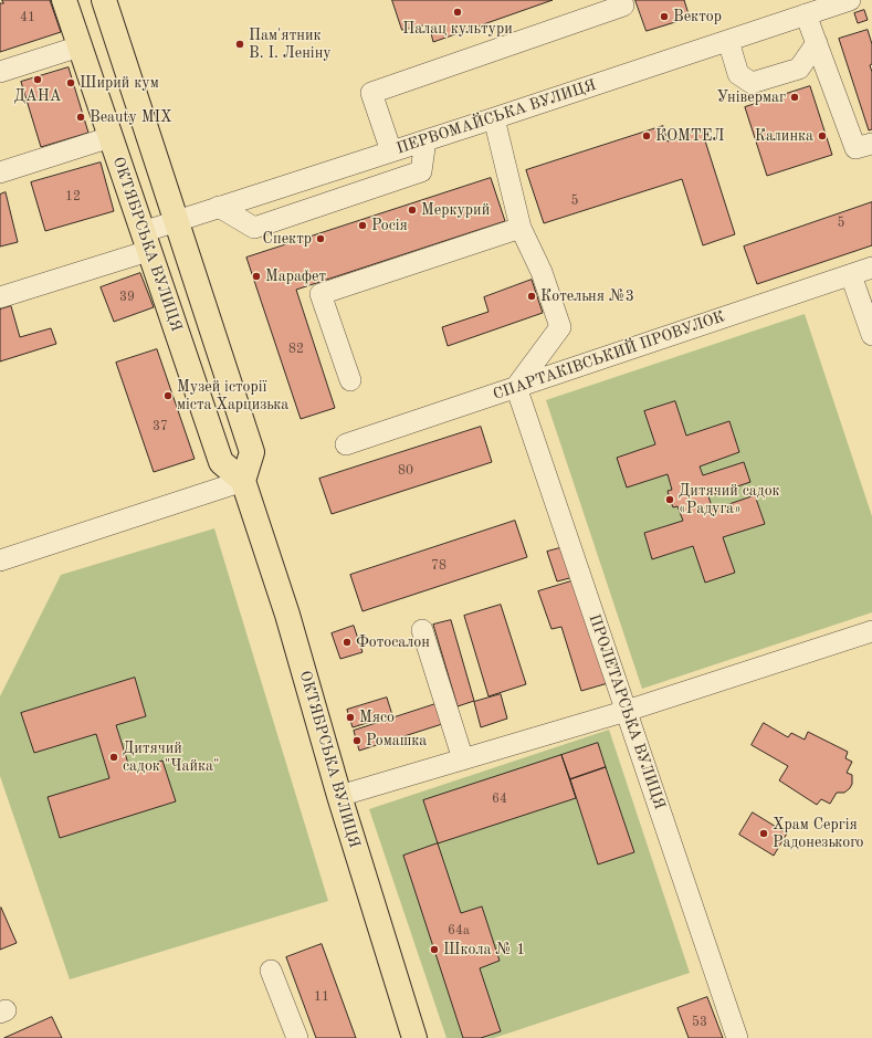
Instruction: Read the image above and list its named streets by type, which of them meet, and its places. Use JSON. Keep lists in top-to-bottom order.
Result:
{
  "streets": {
    "main road": ["ОКТЯБРСЬКА ВУЛИЦЯ"],
    "street": ["ПЕРВОМАЙСЬКА ВУЛИЦЯ", "СПАРТАКІВСЬКИЙ ПРОВУЛОК", "ПРОЛЕТАРСЬКА ВУЛИЦЯ"]
  },
  "crossings": [
    ["ПЕРВОМАЙСЬКА ВУЛИЦЯ", "ОКТЯБРСЬКА ВУЛИЦЯ"],
    ["СПАРТАКІВСЬКИЙ ПРОВУЛОК", "ПРОЛЕТАРСЬКА ВУЛИЦЯ"]
  ],
  "places": [
    "Палац культури",
    "Вектор",
    "Пам'ятник В. І. Леніну",
    "ДАНА",
    "Ширий кум",
    "Універмаг",
    "Beauty MIX",
    "КОМТЕЛ",
    "Калинка",
    "Меркурий",
    "Росія",
    "Спектр",
    "Марафет",
    "Котельня №3",
    "Музей історії міста Харцизька",
    "Дитячий садок «Радуга»",
    "Фотосалон",
    "Мясо",
    "Ромашка",
    "Дитячий садок \"Чайка\"",
    "Храм Сергія Радонезького",
    "Школа № 1"
  ],
  "house_numbers": [
    "41",
    "12",
    "5",
    "5",
    "39",
    "82",
    "37",
    "80",
    "78",
    "64",
    "64а",
    "11",
    "53"
  ]
}
